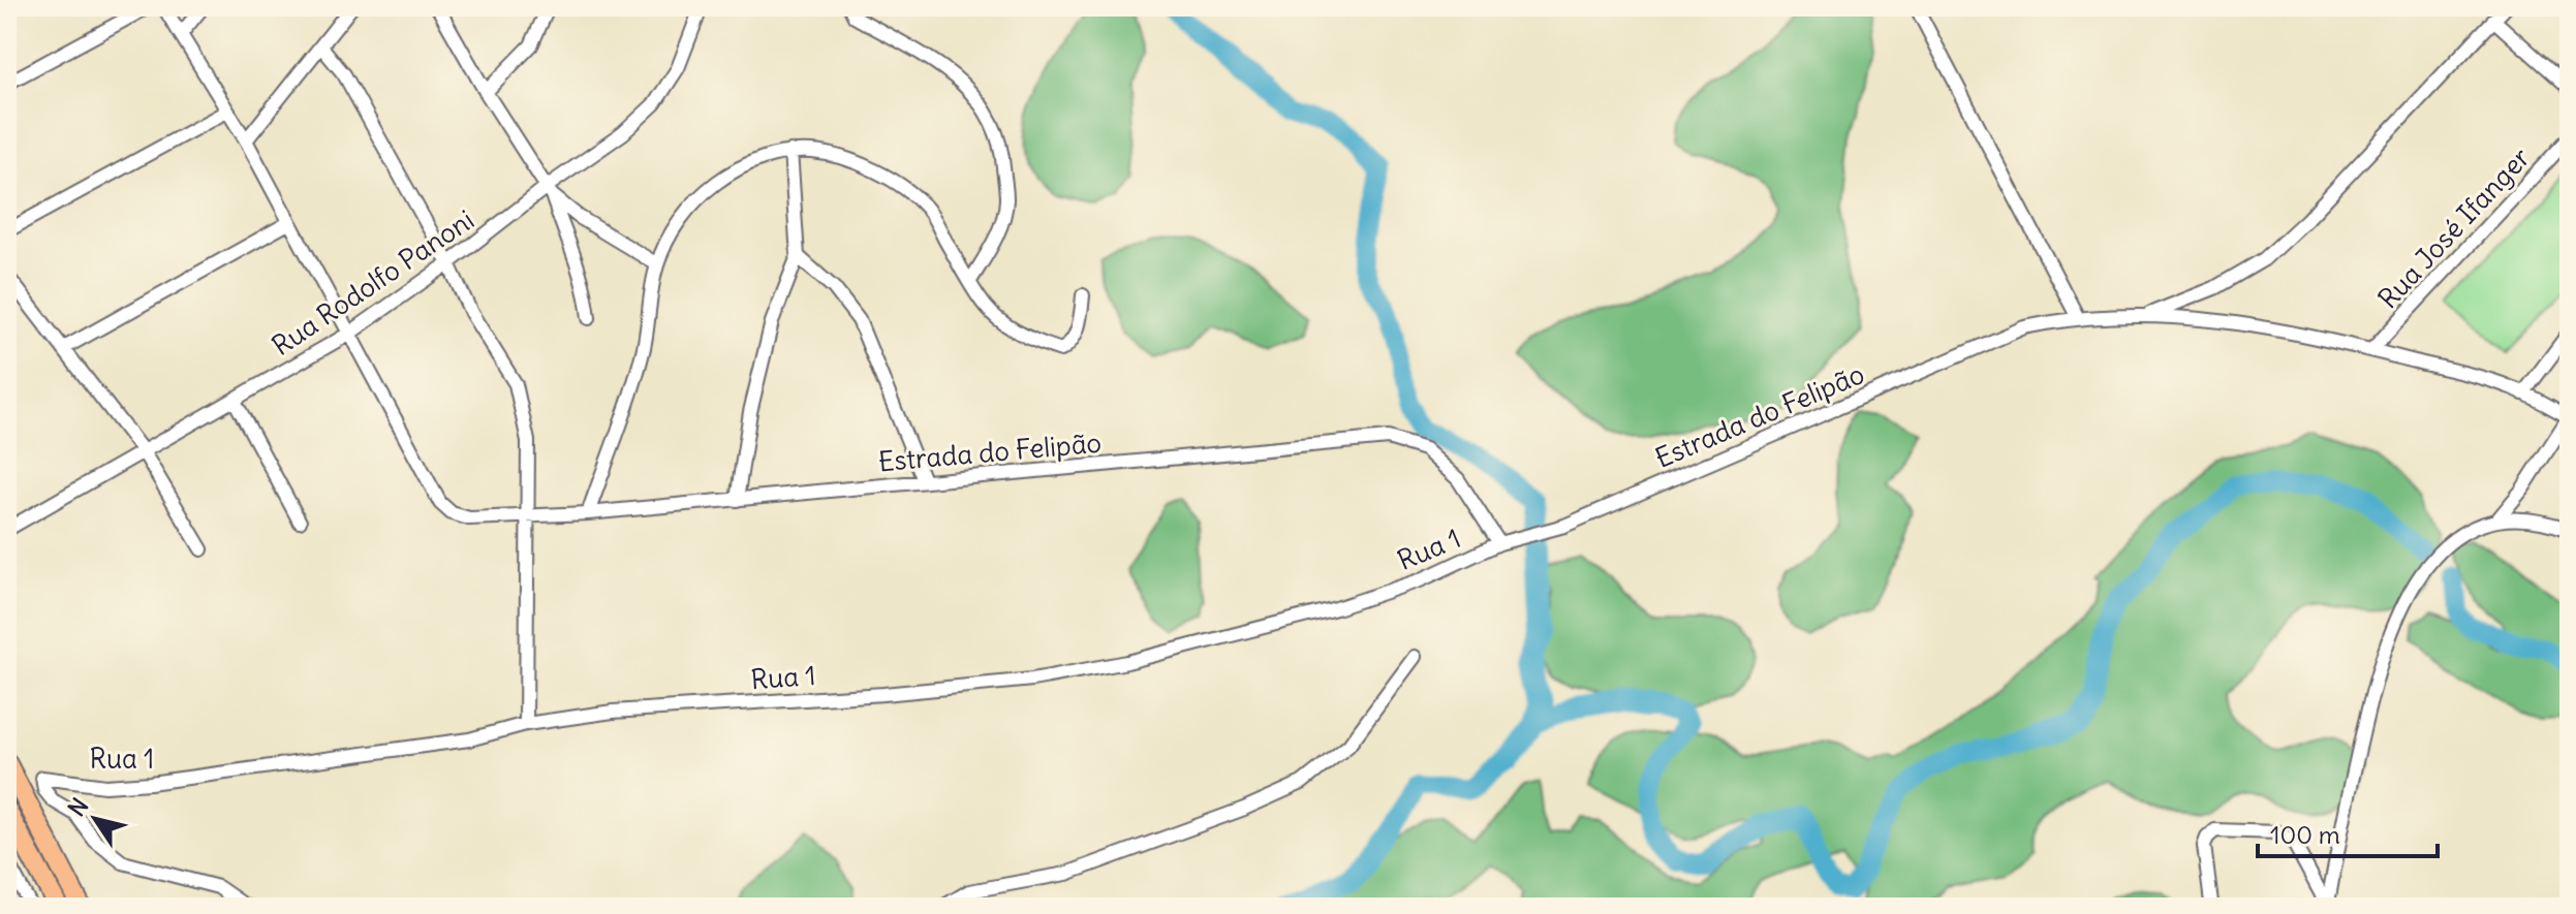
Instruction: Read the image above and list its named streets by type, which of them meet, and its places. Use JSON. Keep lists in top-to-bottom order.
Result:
{
  "streets": {
    "street": [
      "Rua José Ifanger",
      "Rua Rodolfo Panoni",
      "Estrada do Felipão",
      "Rua 1"
    ]
  },
  "crossings": [
    ["Rua José Ifanger", "Estrada do Felipão"],
    ["Rua Rodolfo Panoni", "Estrada do Felipão"],
    ["Estrada do Felipão", "Rua 1"]
  ],
  "scale_bar": "100 m",
  "north": "top left"
}
